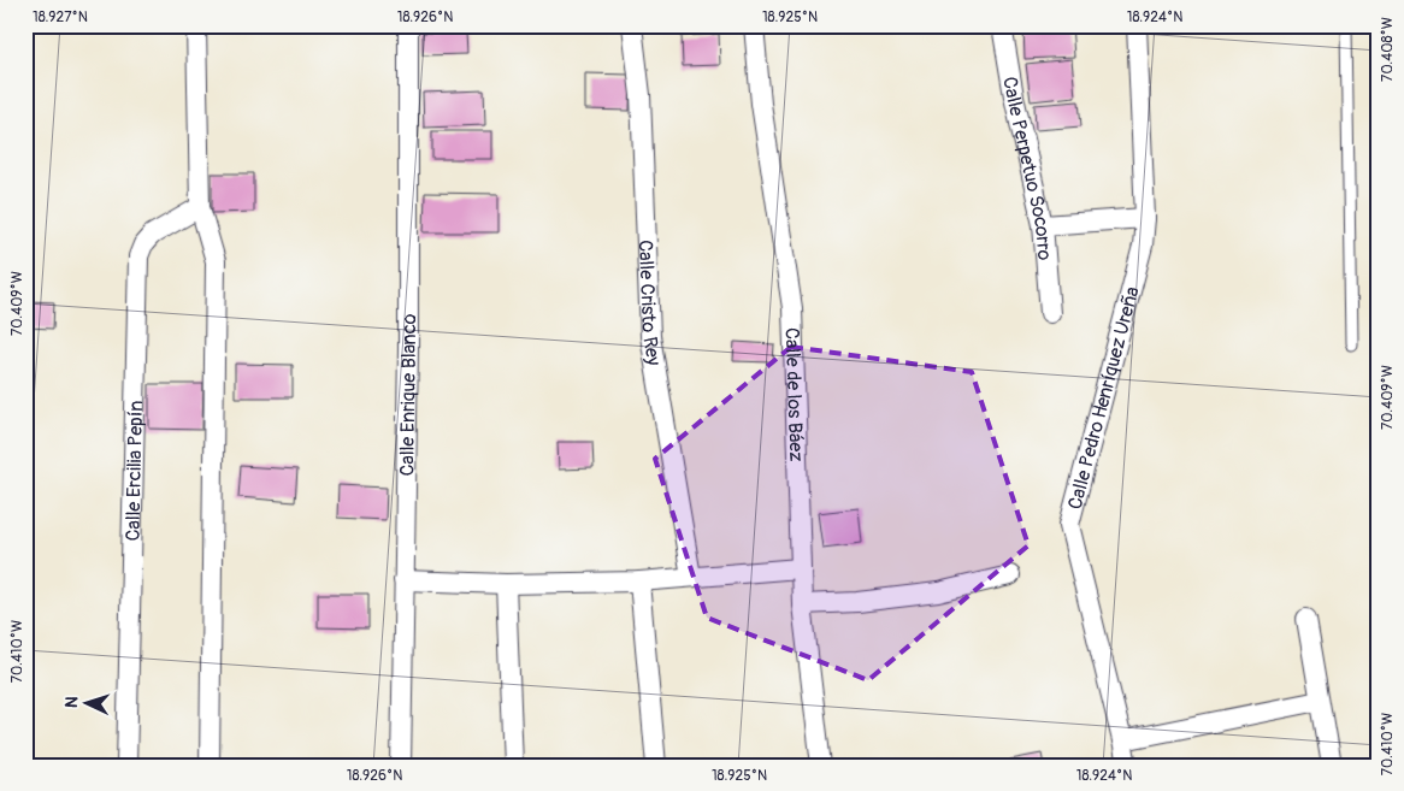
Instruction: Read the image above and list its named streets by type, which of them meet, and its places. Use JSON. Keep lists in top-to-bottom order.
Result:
{
  "streets": {
    "street": [
      "Calle Perpetuo Socorro",
      "Calle Cristo Rey",
      "Calle de los Báez",
      "Calle Enrique Blanco",
      "Calle Pedro Henríquez Ureña",
      "Calle Ercilia Pepín"
    ]
  },
  "north": "left",
  "coordinates": [
    "18.927°N",
    "18.926°N",
    "18.925°N",
    "18.924°N",
    "70.408°W",
    "70.409°W",
    "70.410°W"
  ]
}
